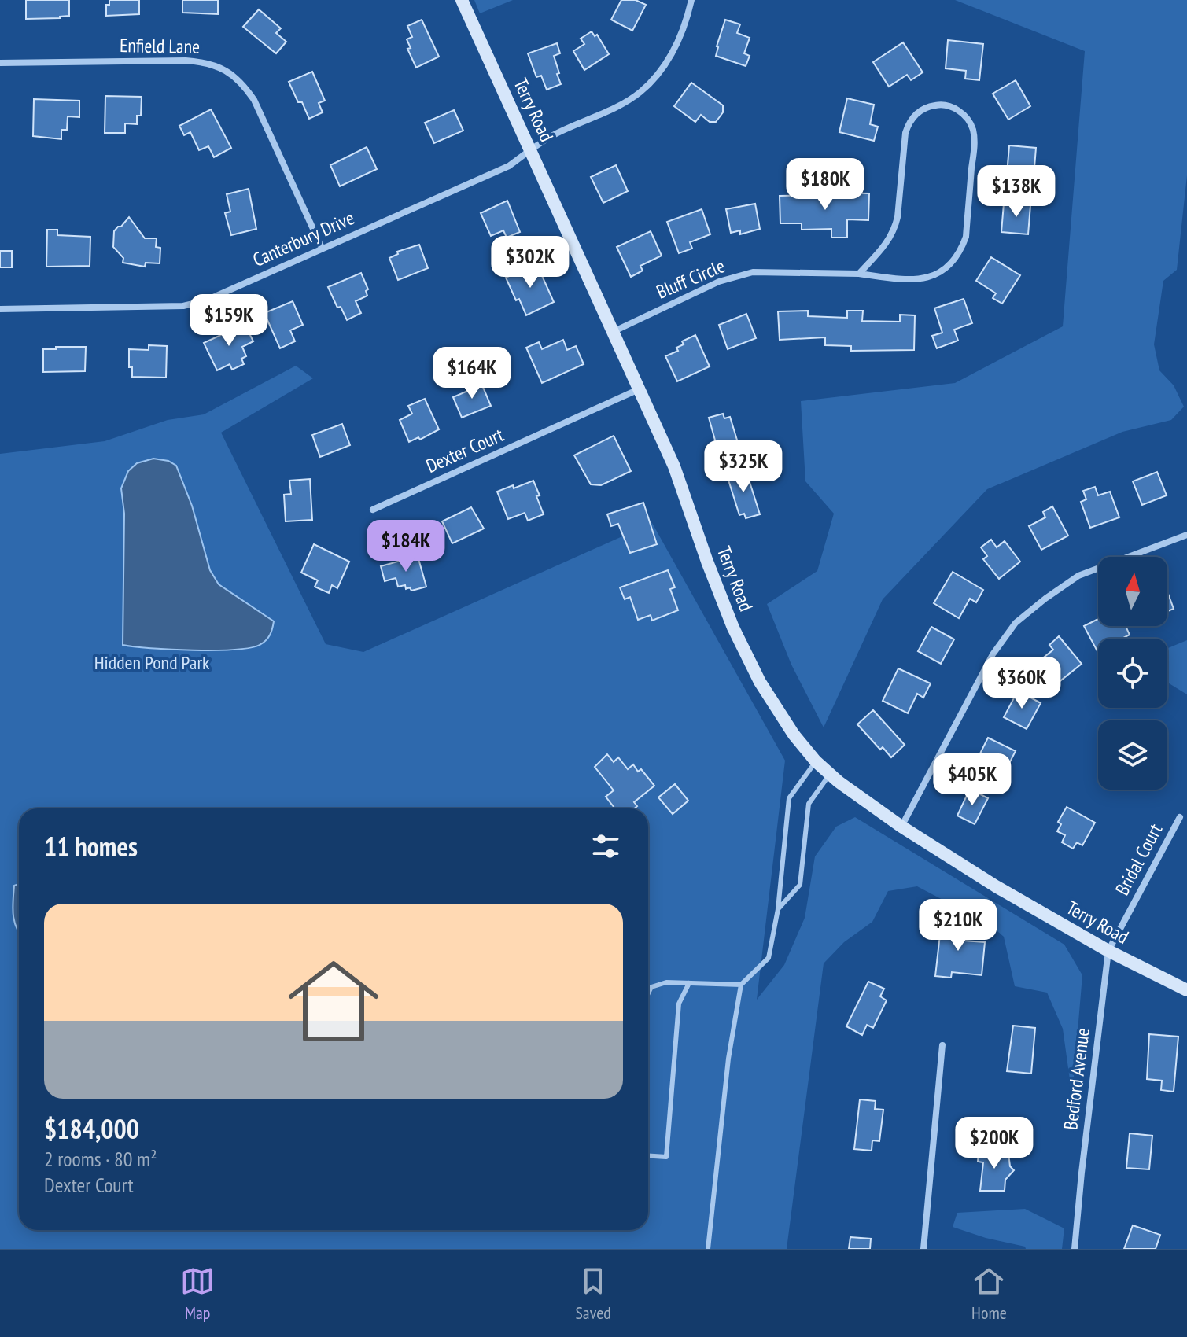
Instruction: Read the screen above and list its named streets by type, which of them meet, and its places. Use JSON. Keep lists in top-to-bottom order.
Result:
{
  "streets": {
    "street": [
      "Enfield Lane",
      "Terry Road",
      "Canterbury Drive",
      "Bluff Circle",
      "Dexter Court",
      "Bridal Court",
      "Bedford Avenue"
    ]
  },
  "crossings": [
    ["Enfield Lane", "Canterbury Drive"],
    ["Terry Road", "Canterbury Drive"],
    ["Terry Road", "Bluff Circle"],
    ["Terry Road", "Dexter Court"],
    ["Terry Road", "Bridal Court"],
    ["Terry Road", "Bedford Avenue"],
    ["Bridal Court", "Bedford Avenue"]
  ],
  "parks": ["Hidden Pond Park"],
  "north": "top",
  "page": {
    "price": [
      "$180K",
      "$138K",
      "$302K",
      "$159K",
      "$164K",
      "$325K",
      "$184K",
      "$360K",
      "$405K",
      "$210K",
      "$200K"
    ],
    "heading": "11 homes",
    "list": [
      {
        "name": "$184,000",
        "note": "2 rooms · 80 m² · Dexter Court"
      }
    ],
    "tabs": ["Map", "Saved", "Home"]
  }
}
